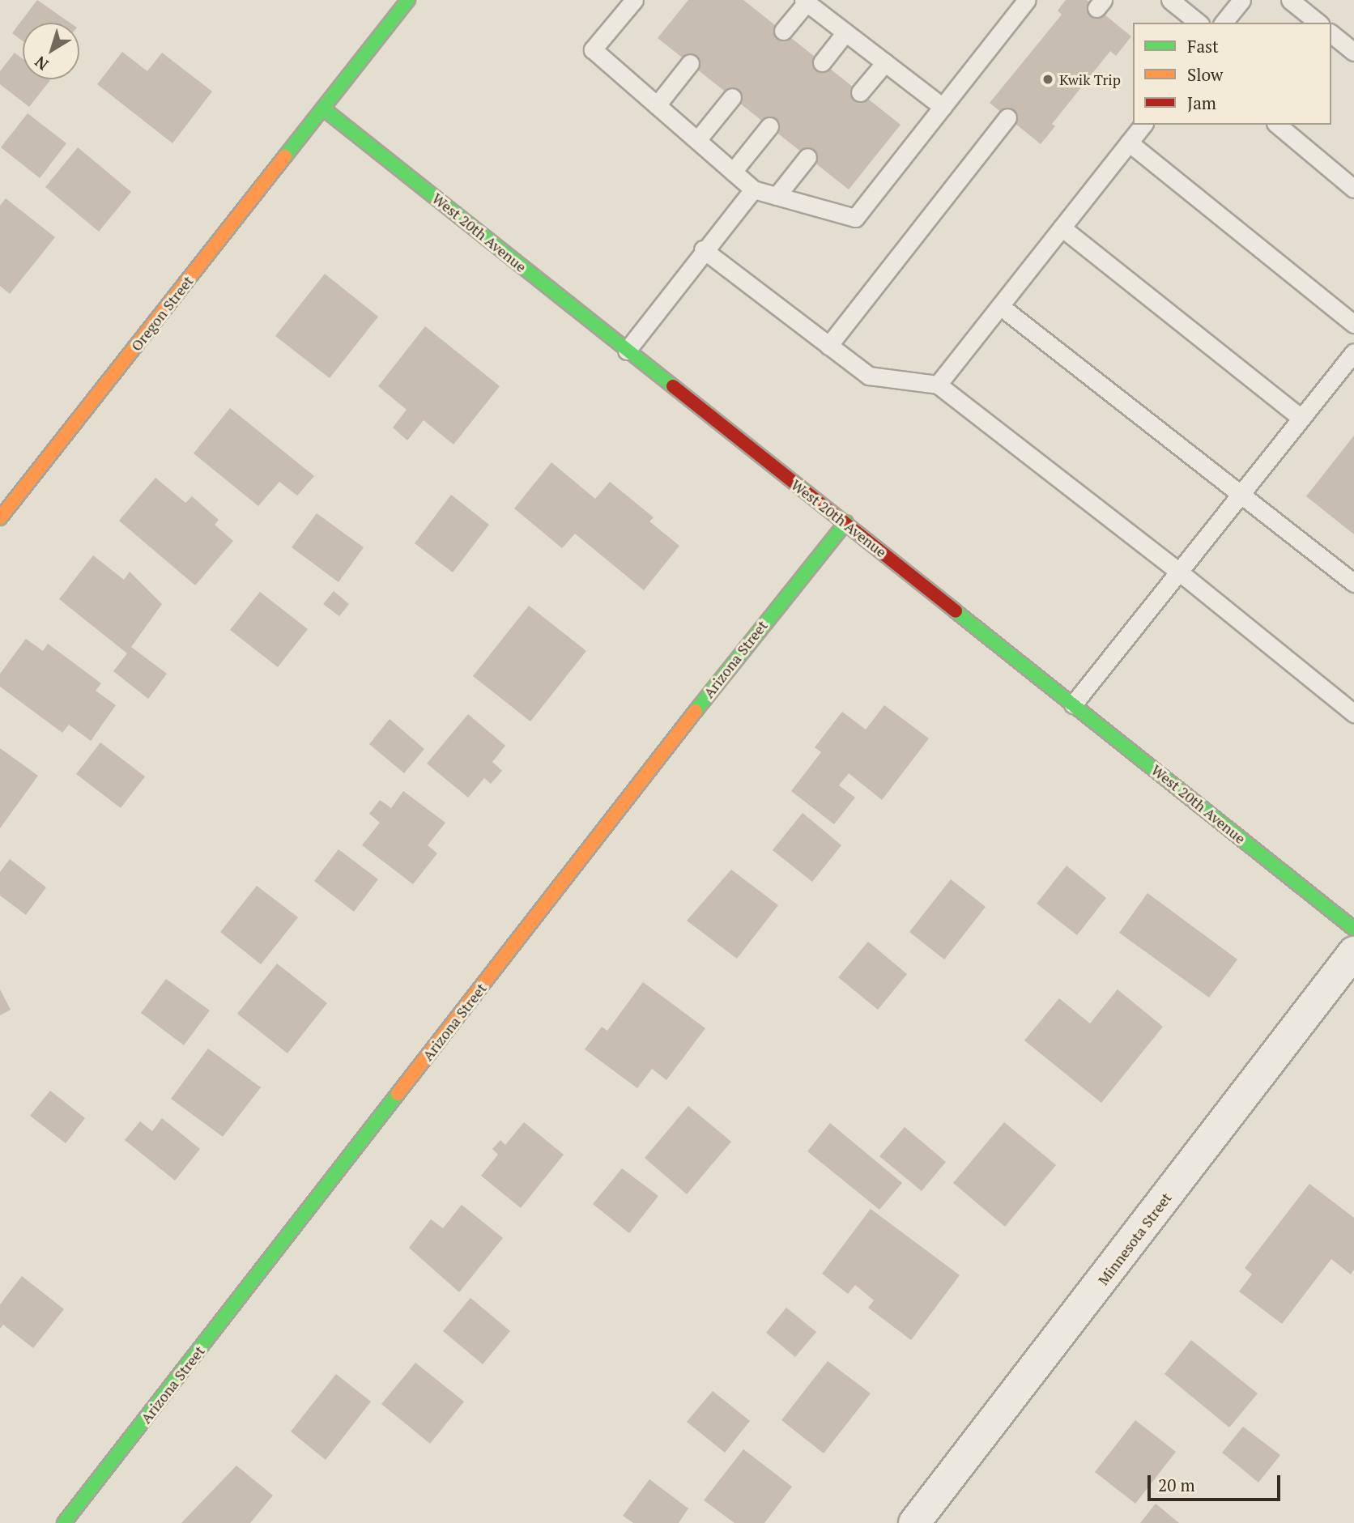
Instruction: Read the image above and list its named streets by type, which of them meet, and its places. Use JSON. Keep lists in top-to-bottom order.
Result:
{
  "streets": {
    "main road": ["West 20th Avenue", "Oregon Street", "Arizona Street"],
    "street": ["Minnesota Street"]
  },
  "crossings": [
    ["West 20th Avenue", "Oregon Street"],
    ["West 20th Avenue", "Arizona Street"]
  ],
  "places": ["Kwik Trip"],
  "legend": ["Fast", "Slow", "Jam"],
  "scale_bar": "20 m",
  "north": "bottom left"
}
